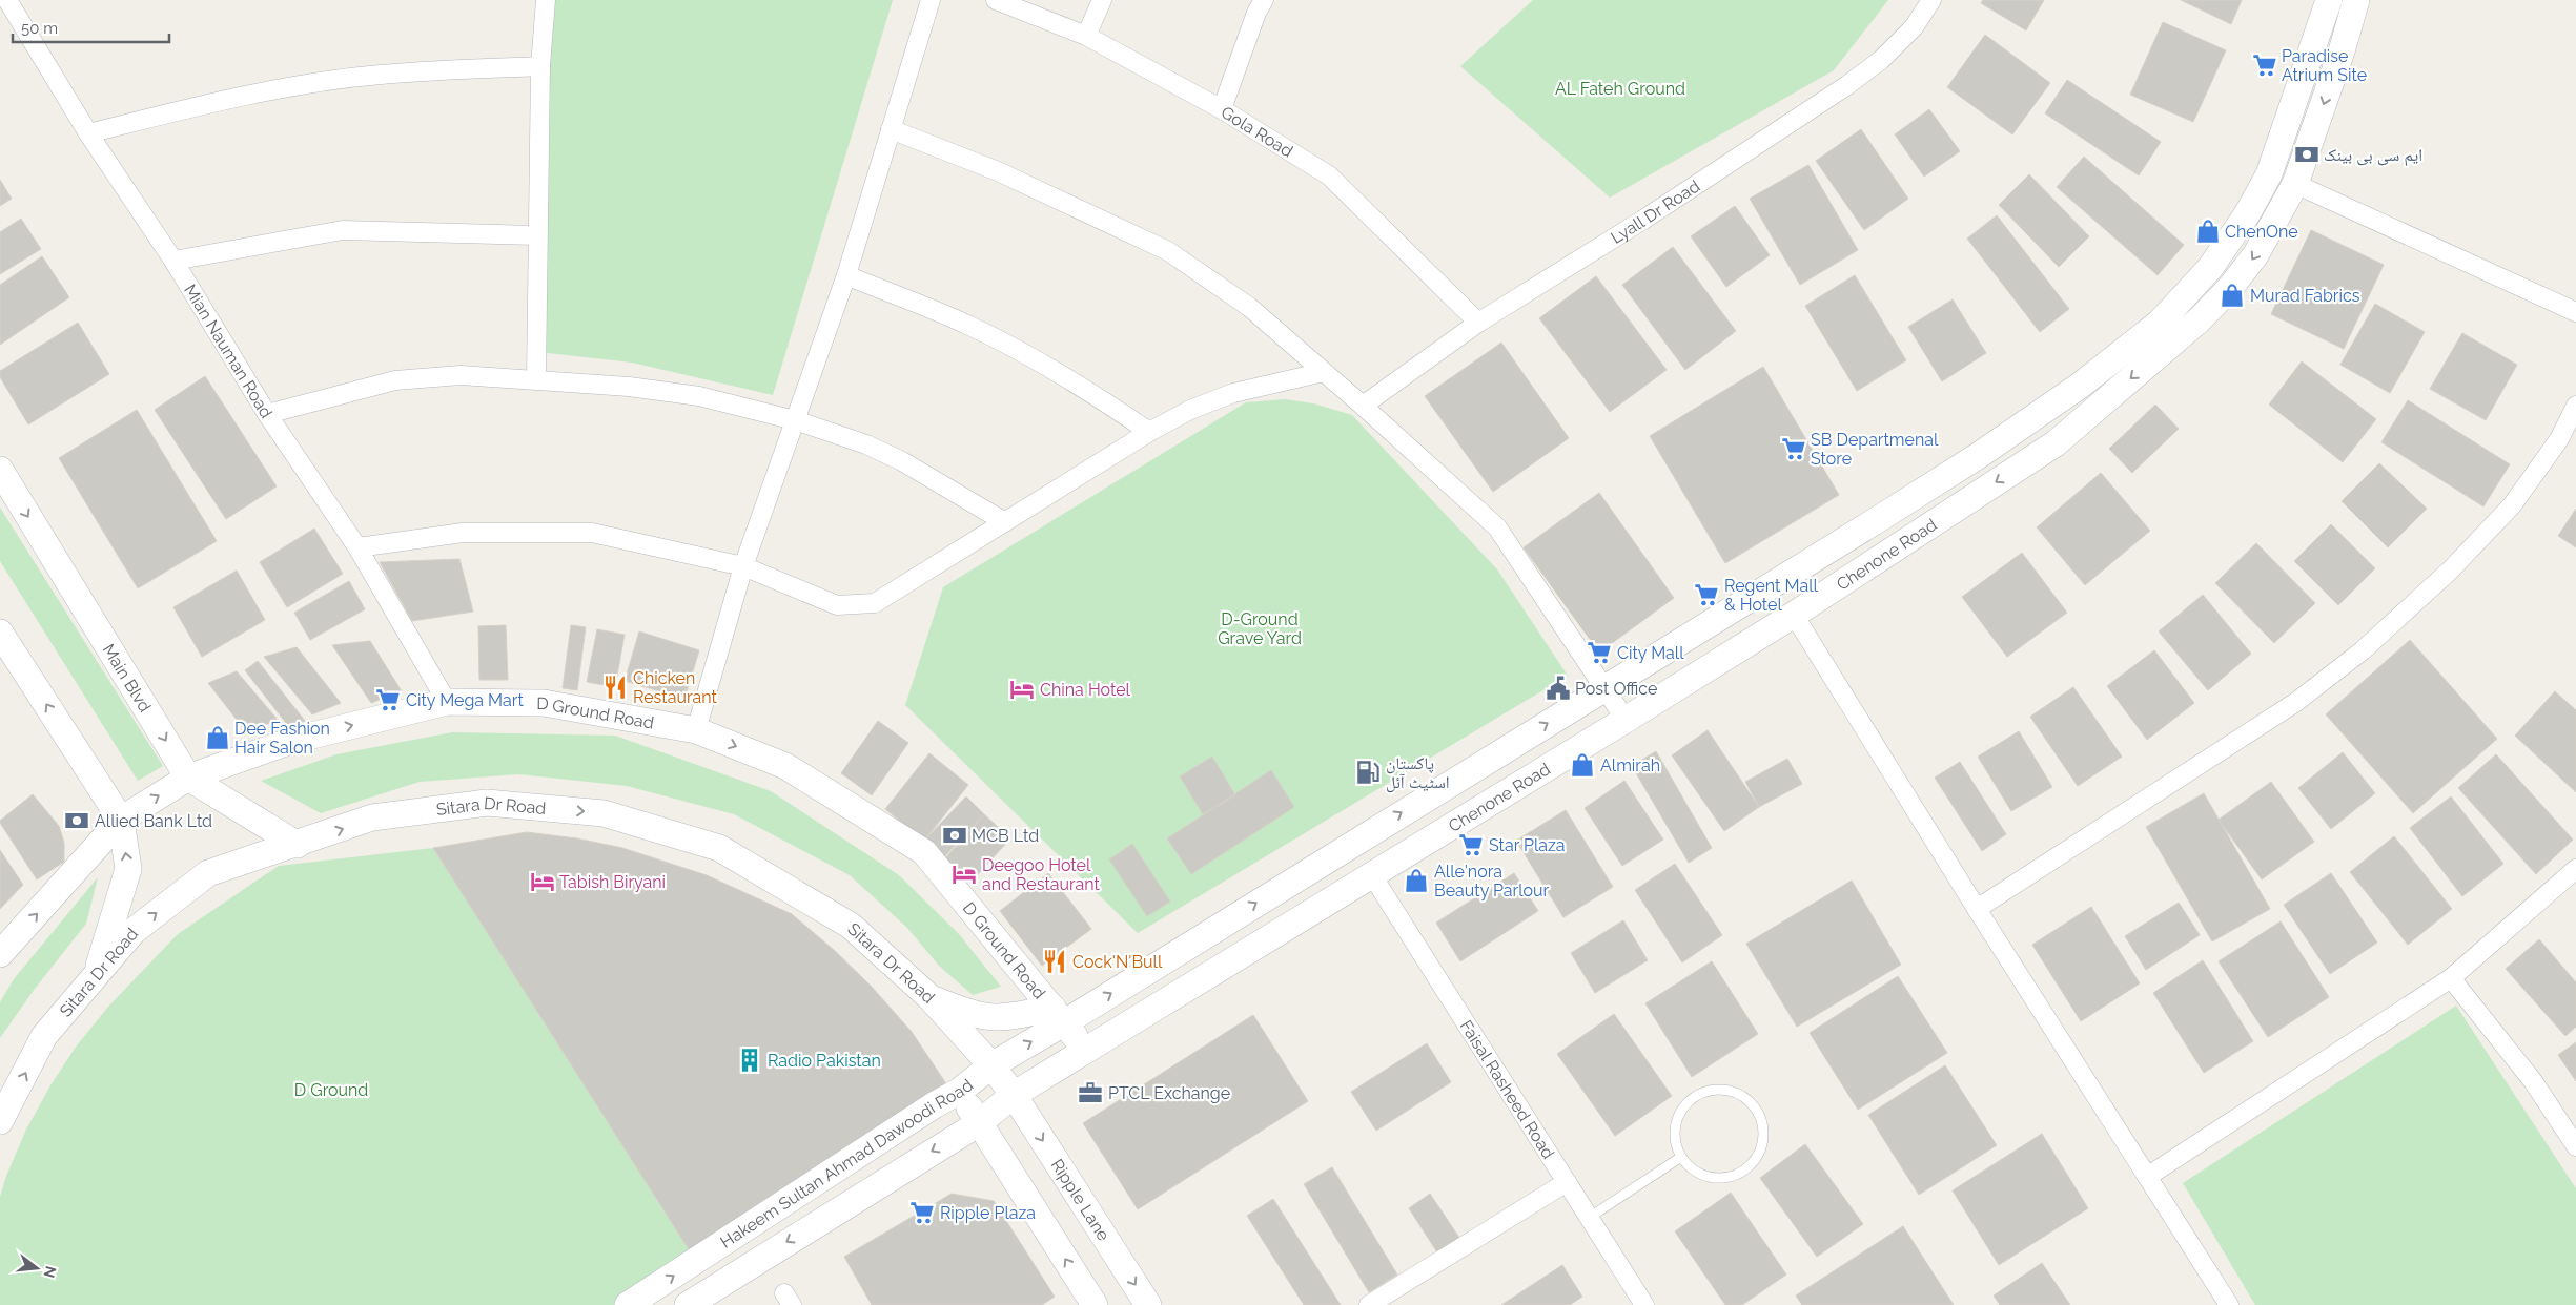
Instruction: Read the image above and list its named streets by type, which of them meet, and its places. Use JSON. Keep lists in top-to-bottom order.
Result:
{
  "streets": {
    "street": [
      "Gola Road",
      "Lyall Dr Road",
      "Mian Nauman Road",
      "Chenone Road",
      "Main Blvd",
      "D Ground Road",
      "Sitara Dr Road",
      "Faisal Rasheed Road",
      "Hakeem Sultan Ahmad Dawoodi Road",
      "Ripple Lane"
    ]
  },
  "crossings": [
    ["Gola Road", "Lyall Dr Road"],
    ["Mian Nauman Road", "D Ground Road"],
    ["Chenone Road", "D Ground Road"],
    ["Chenone Road", "Sitara Dr Road"],
    ["Chenone Road", "Faisal Rasheed Road"],
    ["Chenone Road", "Hakeem Sultan Ahmad Dawoodi Road"],
    ["Chenone Road", "Ripple Lane"],
    ["Main Blvd", "D Ground Road"],
    ["Main Blvd", "Sitara Dr Road"],
    ["D Ground Road", "Hakeem Sultan Ahmad Dawoodi Road"],
    ["Sitara Dr Road", "Hakeem Sultan Ahmad Dawoodi Road"],
    ["Sitara Dr Road", "Ripple Lane"],
    ["Hakeem Sultan Ahmad Dawoodi Road", "Ripple Lane"]
  ],
  "one_way": ["D Ground Road", "Sitara Dr Road"],
  "parks": ["AL Fateh Ground", "D-Ground Grave Yard", "D Ground"],
  "places": {
    "supermarket": [
      "Paradise Atrium Site",
      "SB Departmenal Store",
      "Regent Mall & Hotel",
      "City Mall",
      "City Mega Mart",
      "Star Plaza",
      "Ripple Plaza"
    ],
    "bank": ["ایم سی بی بینک", "Allied Bank Ltd", "MCB Ltd"],
    "shop": [
      "ChenOne",
      "Murad Fabrics",
      "Dee Fashion Hair Salon",
      "Almirah",
      "Alle'nora Beauty Parlour"
    ],
    "restaurant": ["Chicken Restaurant", "Cock'N'Bull"],
    "public building": ["Post Office"],
    "hotel": ["China Hotel", "Deegoo Hotel and Restaurant", "Tabish Biryani"],
    "fuel station": ["پاکستان اسٹیٹ آئل"],
    "building": ["Radio Pakistan"],
    "office": ["PTCL Exchange"]
  },
  "scale_bar": "50 m",
  "north": "right"
}
